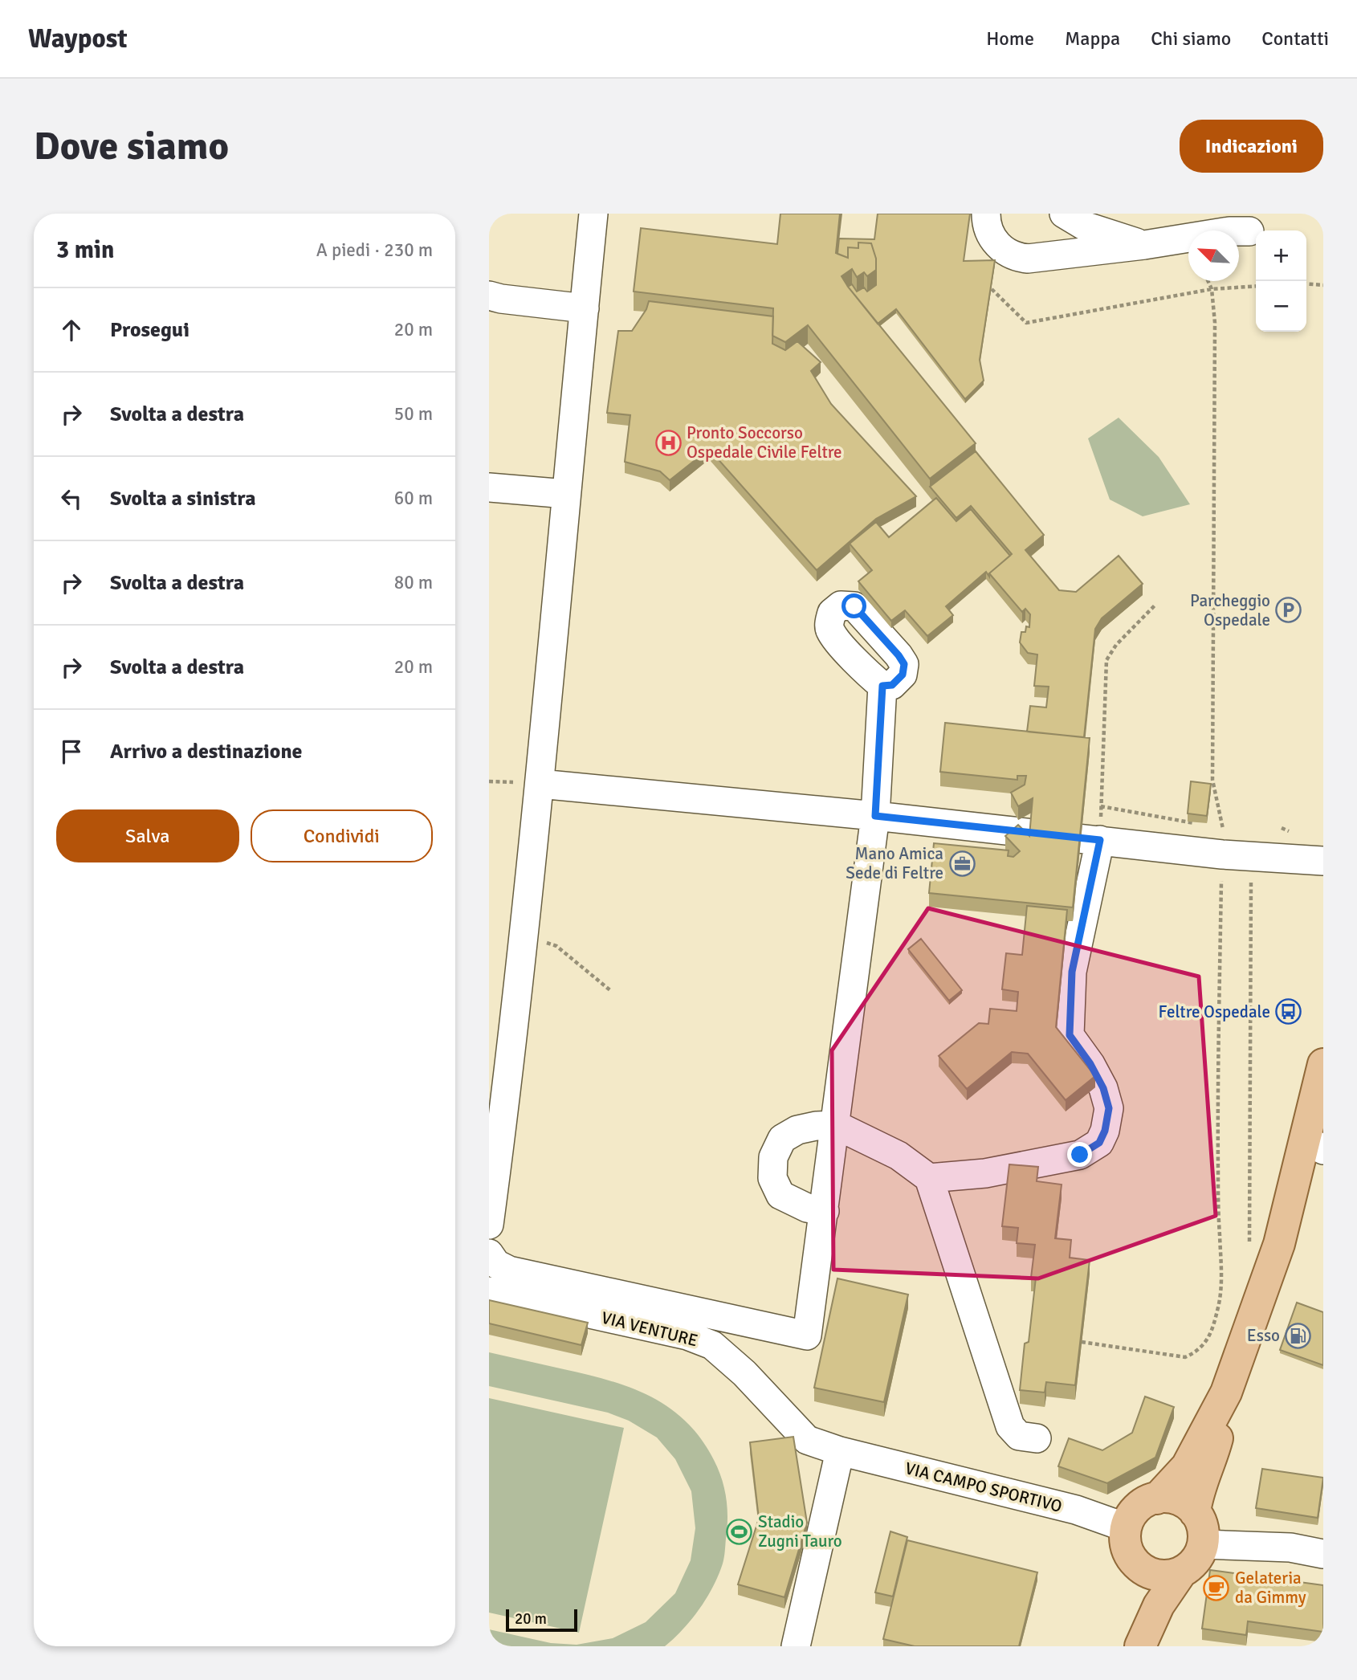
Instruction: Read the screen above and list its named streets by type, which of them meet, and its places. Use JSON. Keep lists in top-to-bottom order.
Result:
{
  "streets": {
    "street": ["VIA VENTURE", "VIA CAMPO SPORTIVO"]
  },
  "crossings": [
    ["VIA VENTURE", "VIA CAMPO SPORTIVO"]
  ],
  "places": {
    "hospital": ["Pronto Soccorso Ospedale Civile Feltre"],
    "parking": ["Parcheggio Ospedale"],
    "office": ["Mano Amica Sede di Feltre"],
    "bus stop": ["Feltre Ospedale"],
    "fuel station": ["Esso"],
    "sports": ["Stadio Zugni Tauro"],
    "cafe": ["Gelateria da Gimmy"]
  },
  "scale_bar": "20 m",
  "north": "top left",
  "page": {
    "header": "Waypost",
    "nav": [
      "Home",
      "Mappa",
      "Chi siamo",
      "Contatti"
    ],
    "buttons": [
      "Indicazioni",
      ["Salva", "Condividi"]
    ],
    "title": "Dove siamo",
    "heading": ["3 min", "A piedi · 230 m"],
    "map_buttons": ["+", "−"],
    "list": [
      ["Prosegui", "20 m"],
      ["Svolta a destra", "50 m"],
      ["Svolta a sinistra", "60 m"],
      ["Svolta a destra", "80 m"],
      ["Svolta a destra", "20 m"],
      "Arrivo a destinazione"
    ],
    "scale": "20 m"
  }
}
